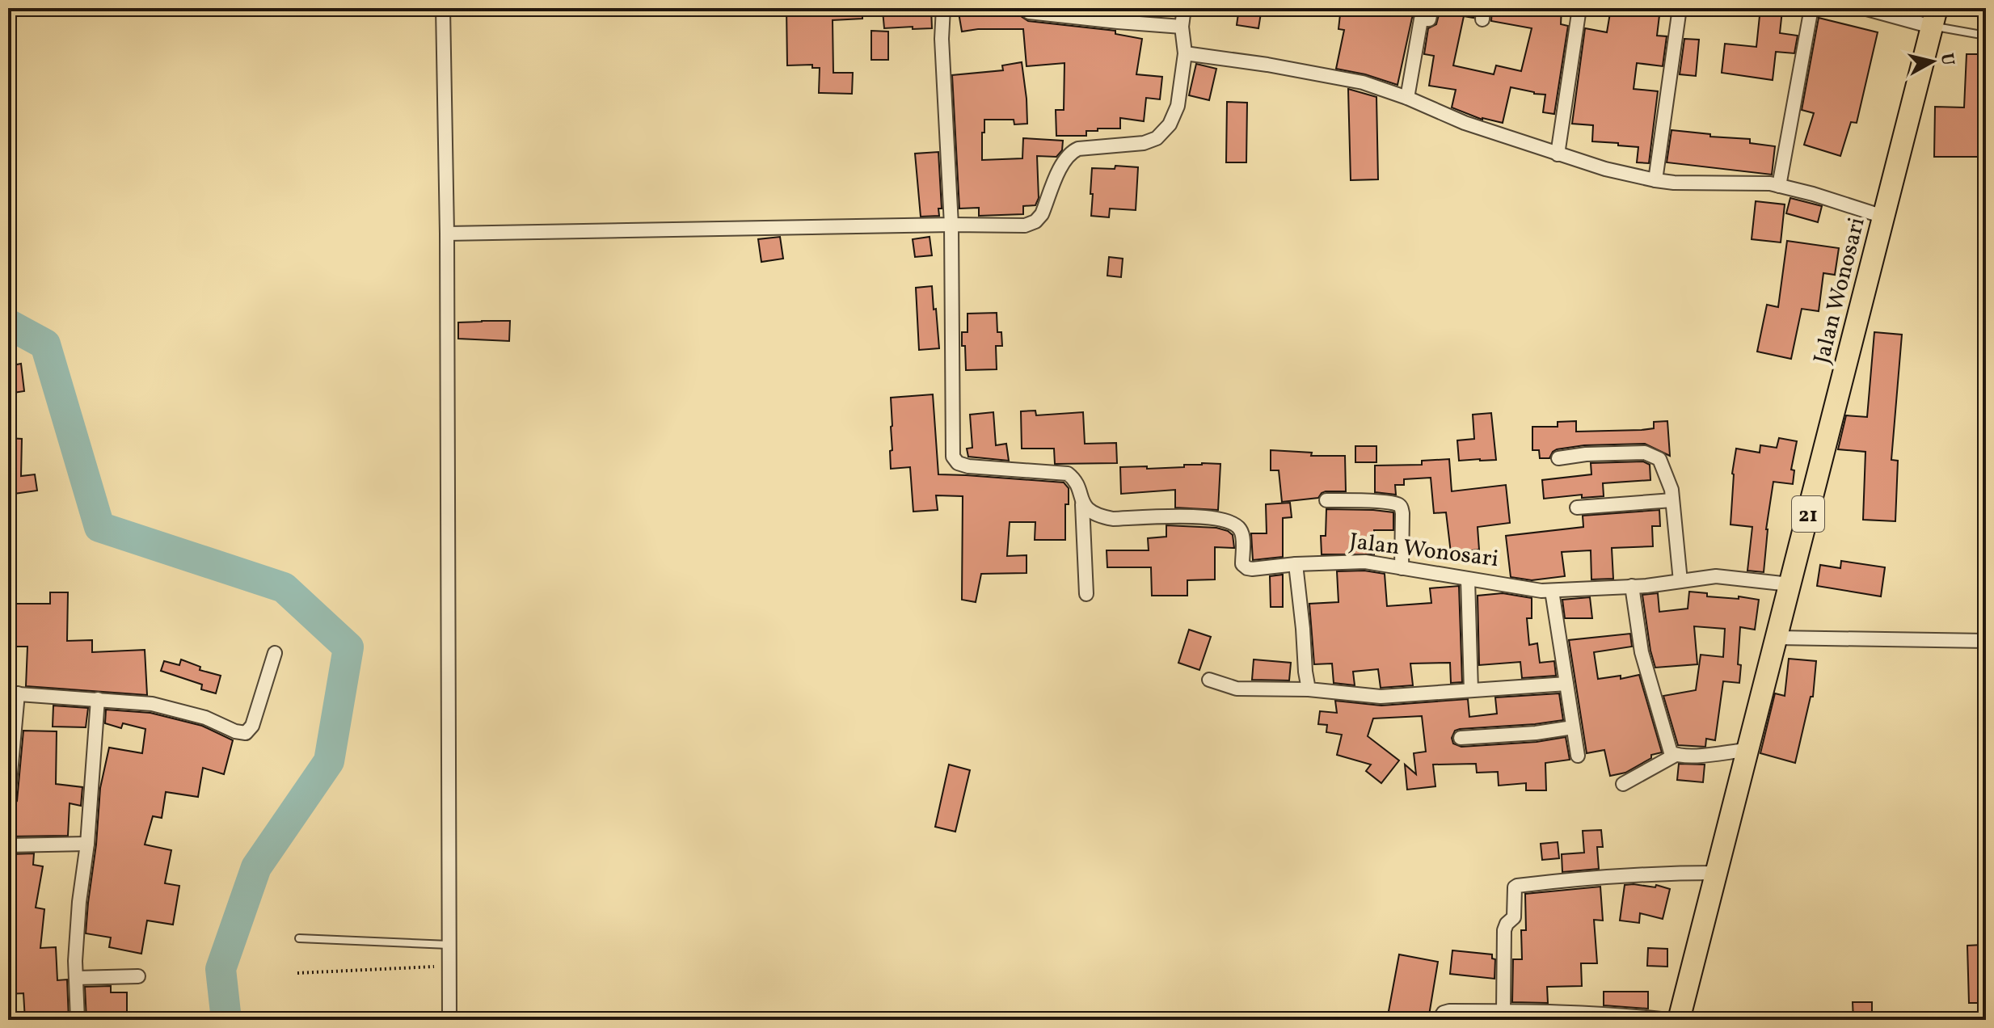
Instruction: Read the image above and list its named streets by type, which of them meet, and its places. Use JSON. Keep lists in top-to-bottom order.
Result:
{
  "streets": {
    "highway": ["Jalan Wonosari", "21"]
  },
  "north": "right"
}
